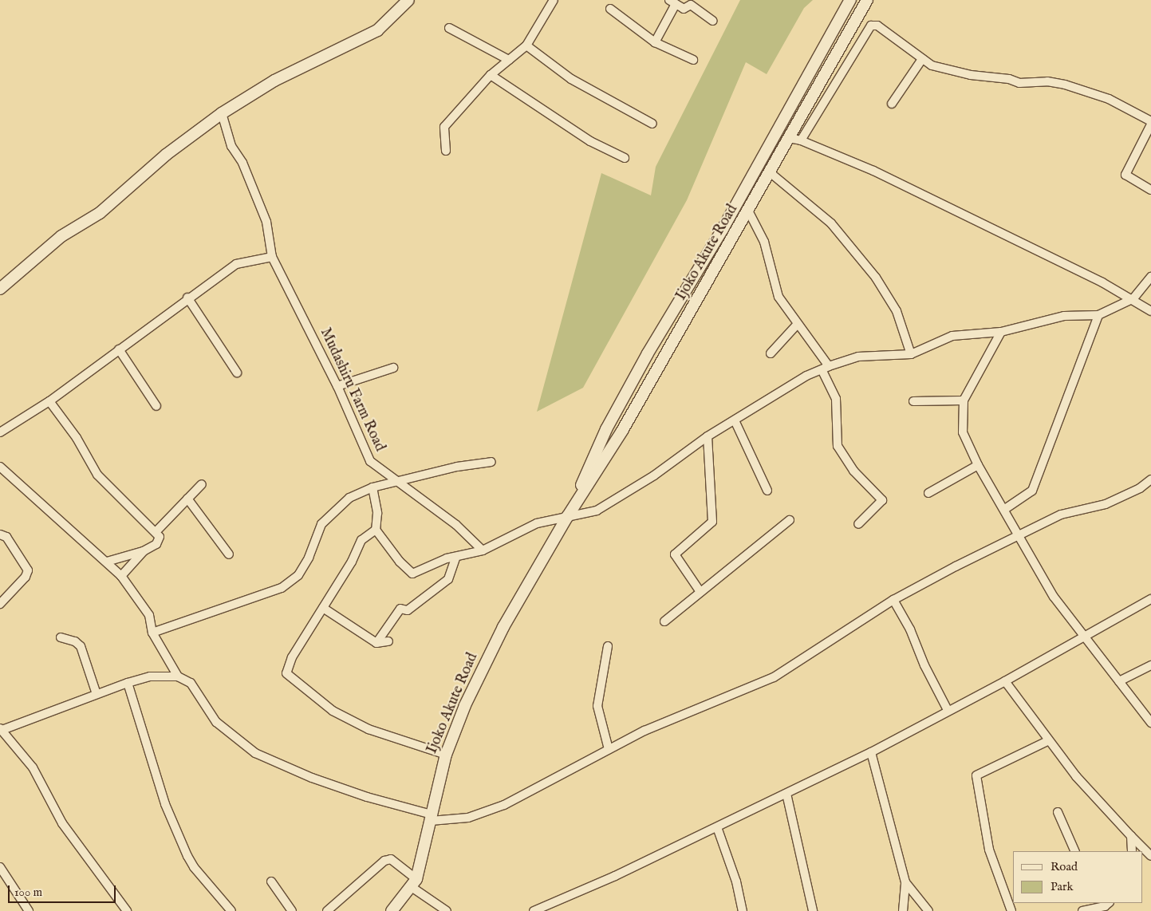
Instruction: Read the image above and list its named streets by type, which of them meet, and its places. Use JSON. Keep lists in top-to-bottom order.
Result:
{
  "streets": {
    "main road": ["Ijoko Akute Road"],
    "street": ["Mudashiru Farm Road"]
  },
  "legend": ["Road", "Park"],
  "scale_bar": "100 m"
}
